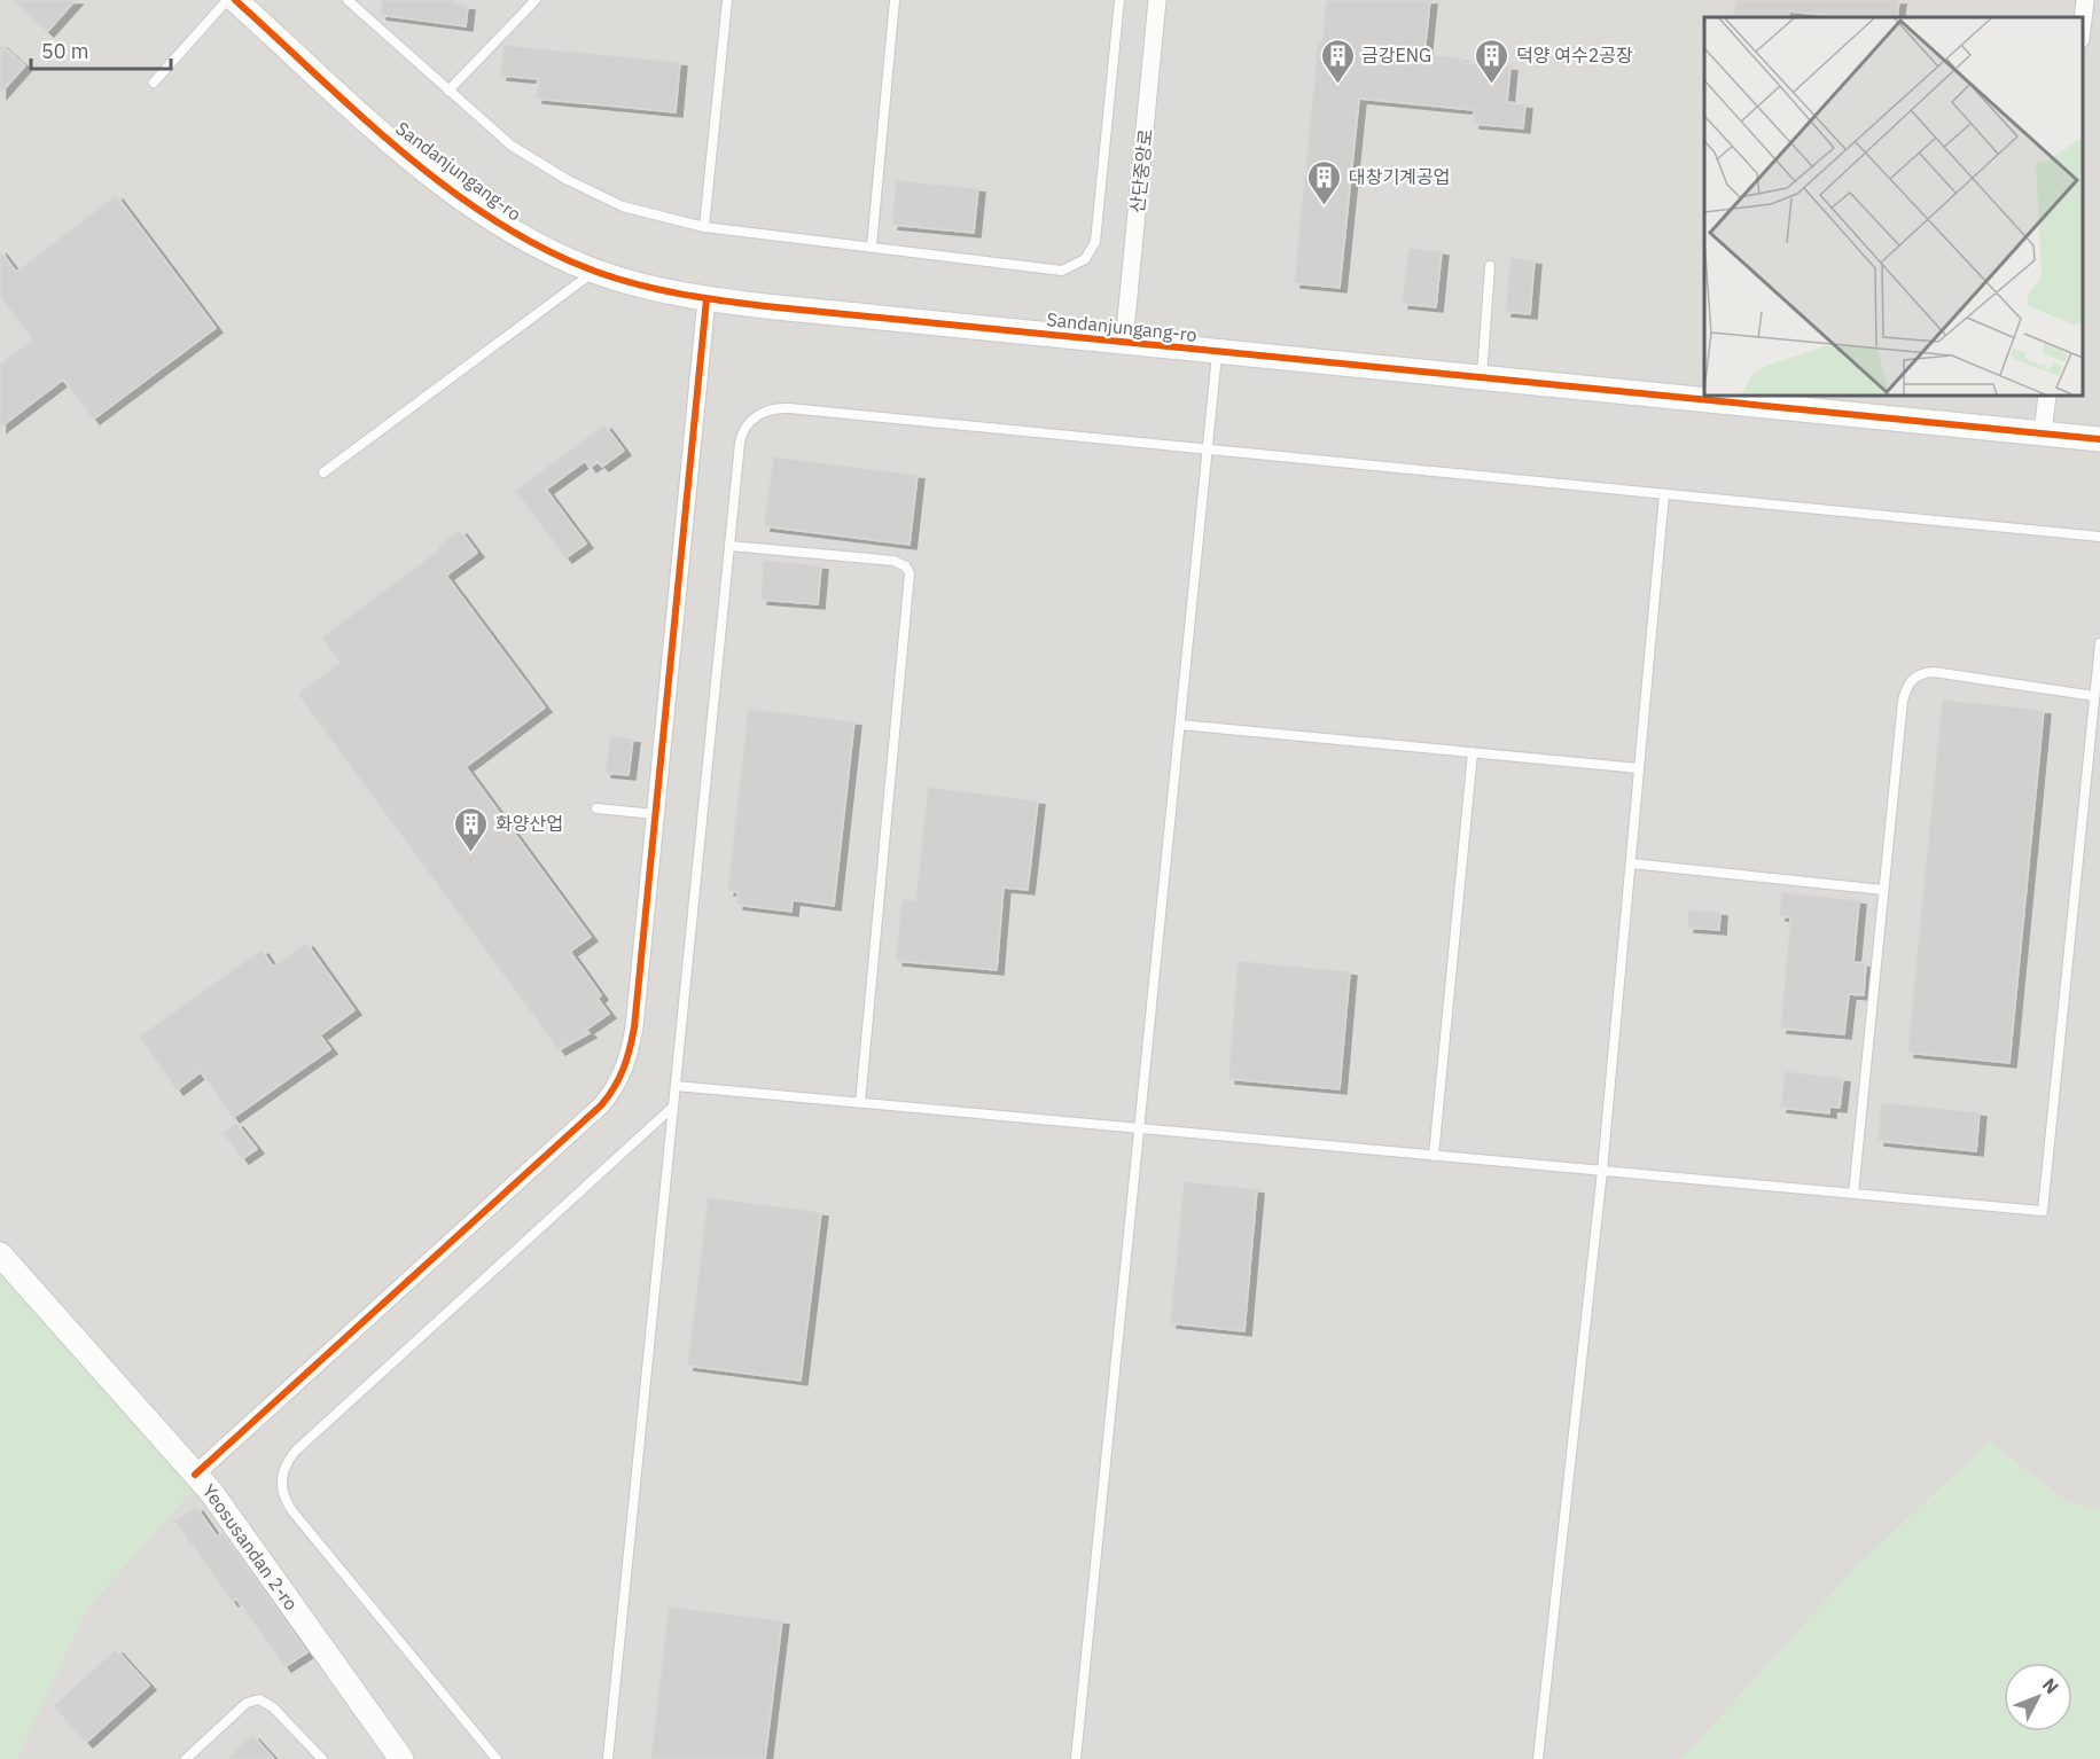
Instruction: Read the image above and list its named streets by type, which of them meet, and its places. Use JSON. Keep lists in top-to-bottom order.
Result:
{
  "streets": {
    "street": ["Sandanjungang-ro", "산단중앙로", "Yeosusandan 2-ro"]
  },
  "crossings": [
    ["Sandanjungang-ro", "산단중앙로"]
  ],
  "places": {
    "building": [
      "금강ENG",
      "덕양 여수2공장",
      "대창기계공업",
      "화양산업"
    ]
  },
  "scale_bar": "50 m",
  "north": "top right"
}
